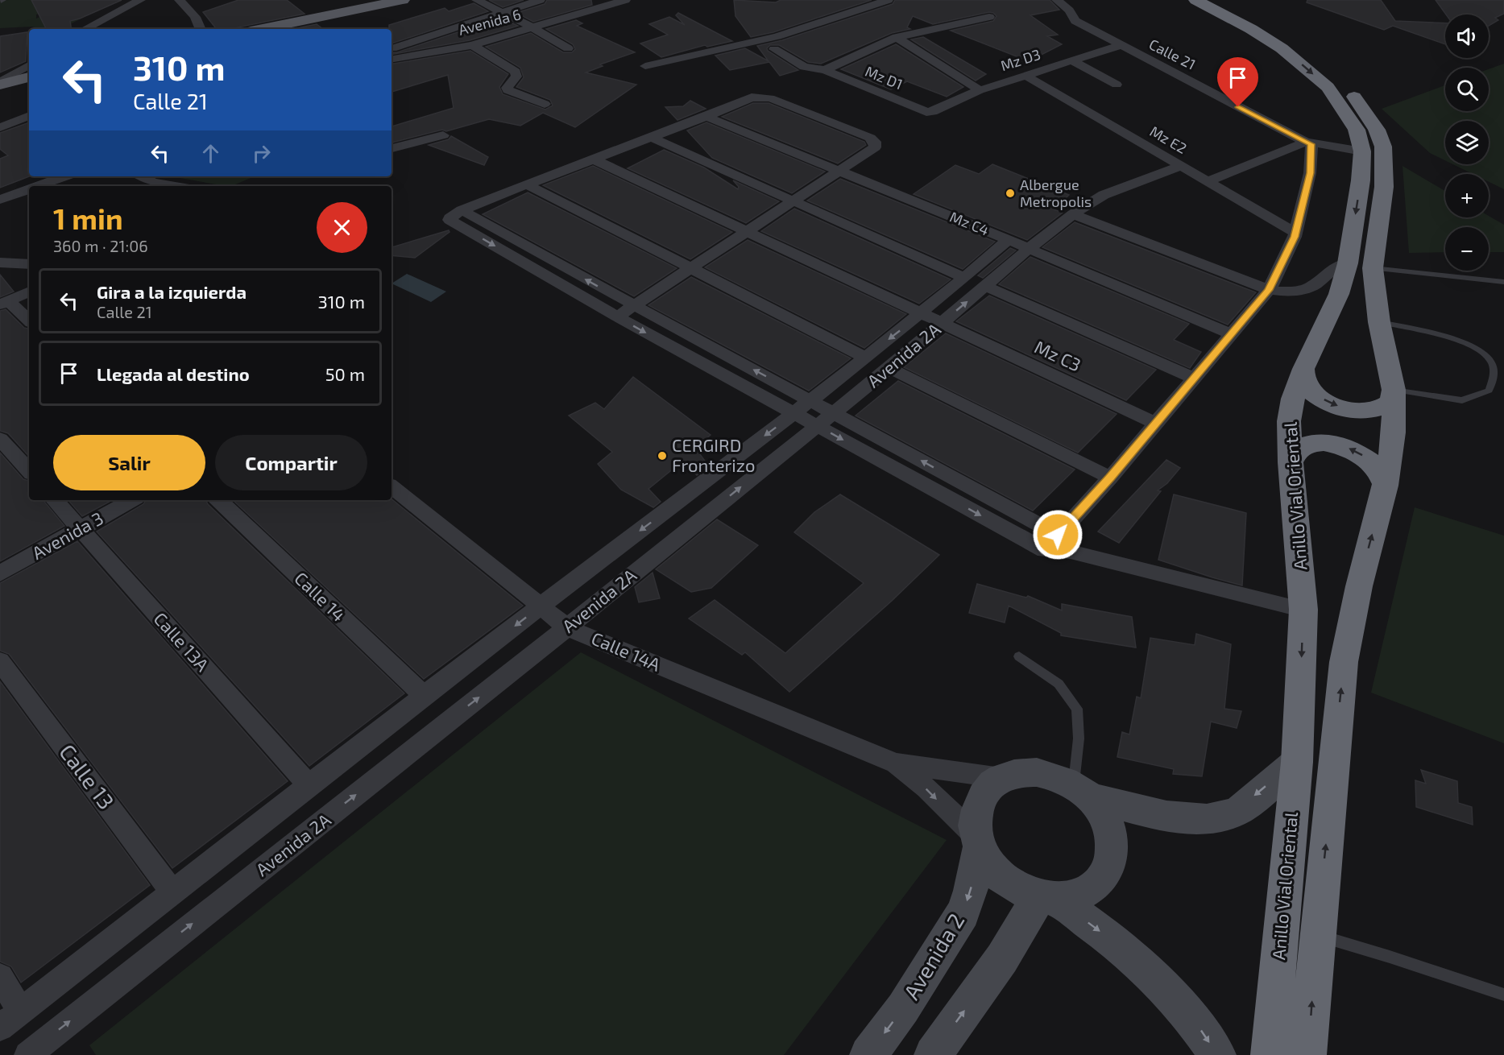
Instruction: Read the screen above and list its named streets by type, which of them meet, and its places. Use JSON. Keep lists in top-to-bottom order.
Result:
{
  "streets": {
    "highway": ["Anillo Vial Oriental"],
    "street": [
      "Avenida 6",
      "Calle 21",
      "Mz D3",
      "Mz D1",
      "Mz E2",
      "Mz C4",
      "Avenida 2A",
      "Mz C3",
      "Avenida 3",
      "Calle 14",
      "Calle 13A",
      "Calle 14A",
      "Calle 13",
      "Avenida 2"
    ]
  },
  "crossings": [
    ["Calle 21", "Mz D3"],
    ["Calle 21", "Anillo Vial Oriental"],
    ["Mz D3", "Mz D1"],
    ["Mz D3", "Mz E2"],
    ["Mz E2", "Avenida 2A"],
    ["Mz C4", "Avenida 2A"],
    ["Avenida 2A", "Mz C3"],
    ["Avenida 2A", "Calle 14"],
    ["Avenida 2A", "Calle 13A"],
    ["Avenida 2A", "Calle 14A"],
    ["Avenida 2A", "Calle 13"],
    ["Avenida 3", "Calle 13A"],
    ["Calle 14A", "Avenida 2"]
  ],
  "places": ["Albergue Metropolis", "CERGIRD Fronterizo"],
  "page": {
    "map_buttons": ["+", "−"],
    "turn": ["310 m", "Calle 21"],
    "heading": ["1 min", "360 m · 21:06"],
    "list": [
      {
        "name": "Gira a la izquierda",
        "note": "Calle 21",
        "value": "310 m"
      },
      {
        "name": "Llegada al destino",
        "value": "50 m"
      }
    ],
    "buttons": ["Salir", "Compartir"]
  }
}
